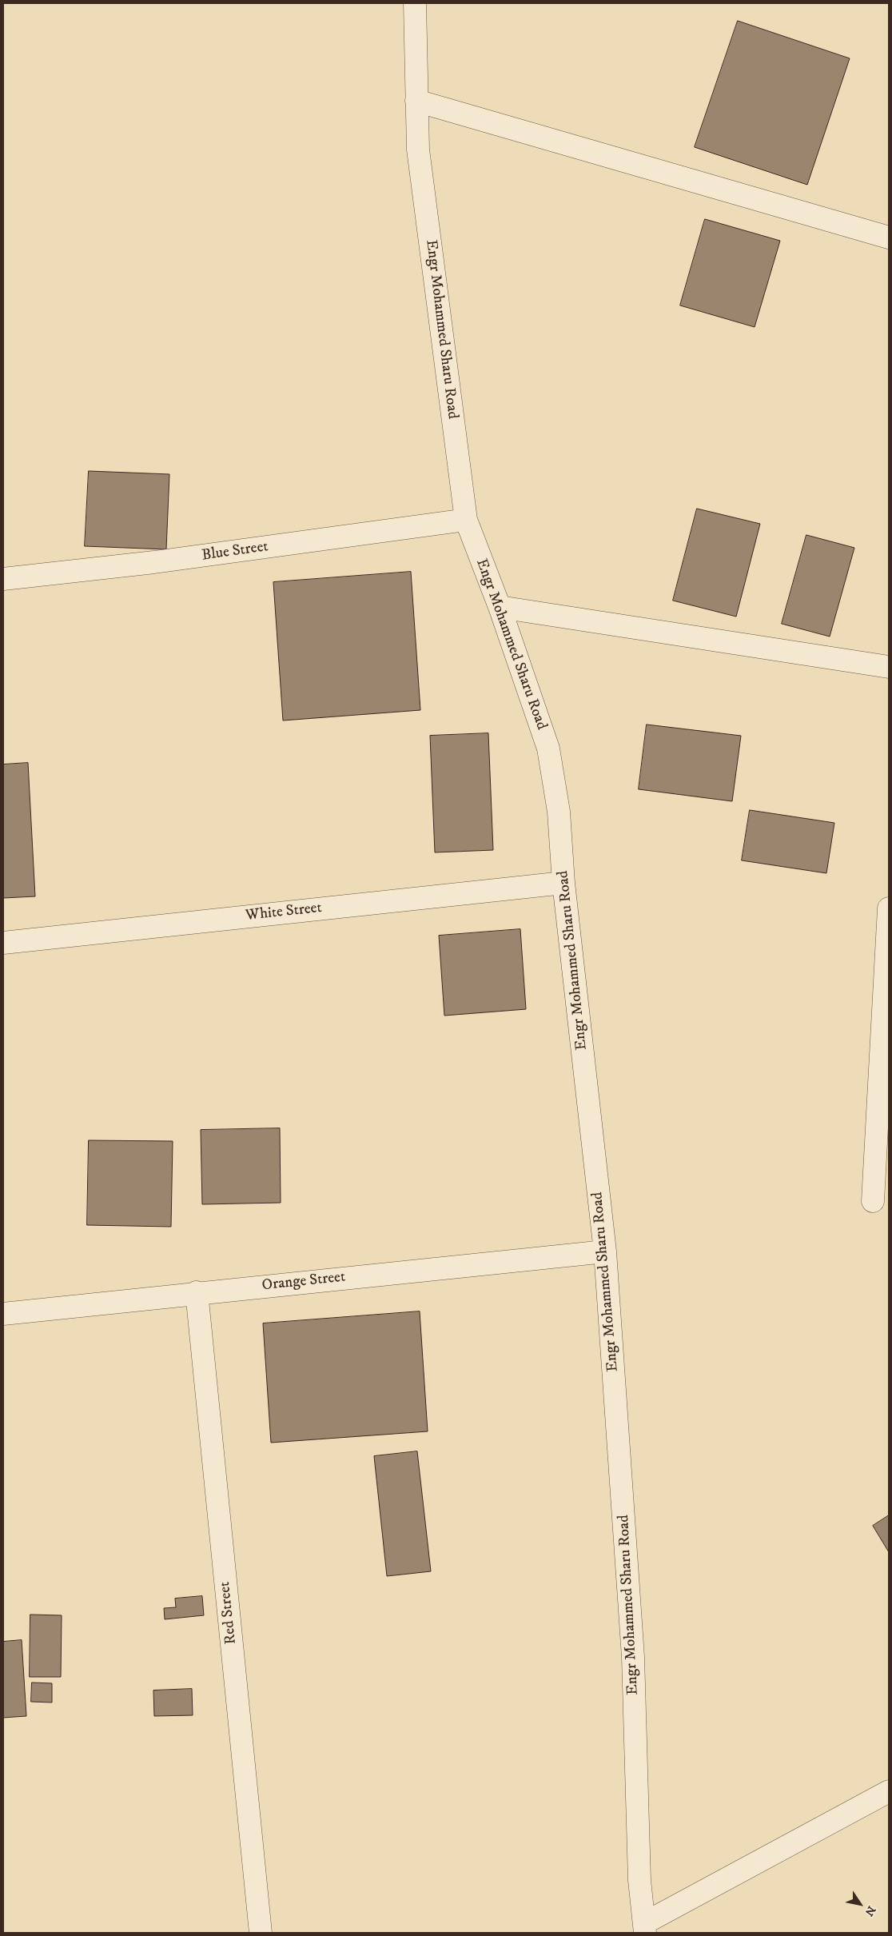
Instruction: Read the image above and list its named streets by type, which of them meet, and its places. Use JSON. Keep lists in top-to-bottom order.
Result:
{
  "streets": {
    "street": [
      "Engr Mohammed Sharu Road",
      "Blue Street",
      "White Street",
      "Orange Street",
      "Red Street"
    ]
  },
  "crossings": [
    ["Engr Mohammed Sharu Road", "Blue Street"],
    ["Engr Mohammed Sharu Road", "White Street"],
    ["Engr Mohammed Sharu Road", "Orange Street"],
    ["Orange Street", "Red Street"]
  ],
  "north": "bottom right"
}
